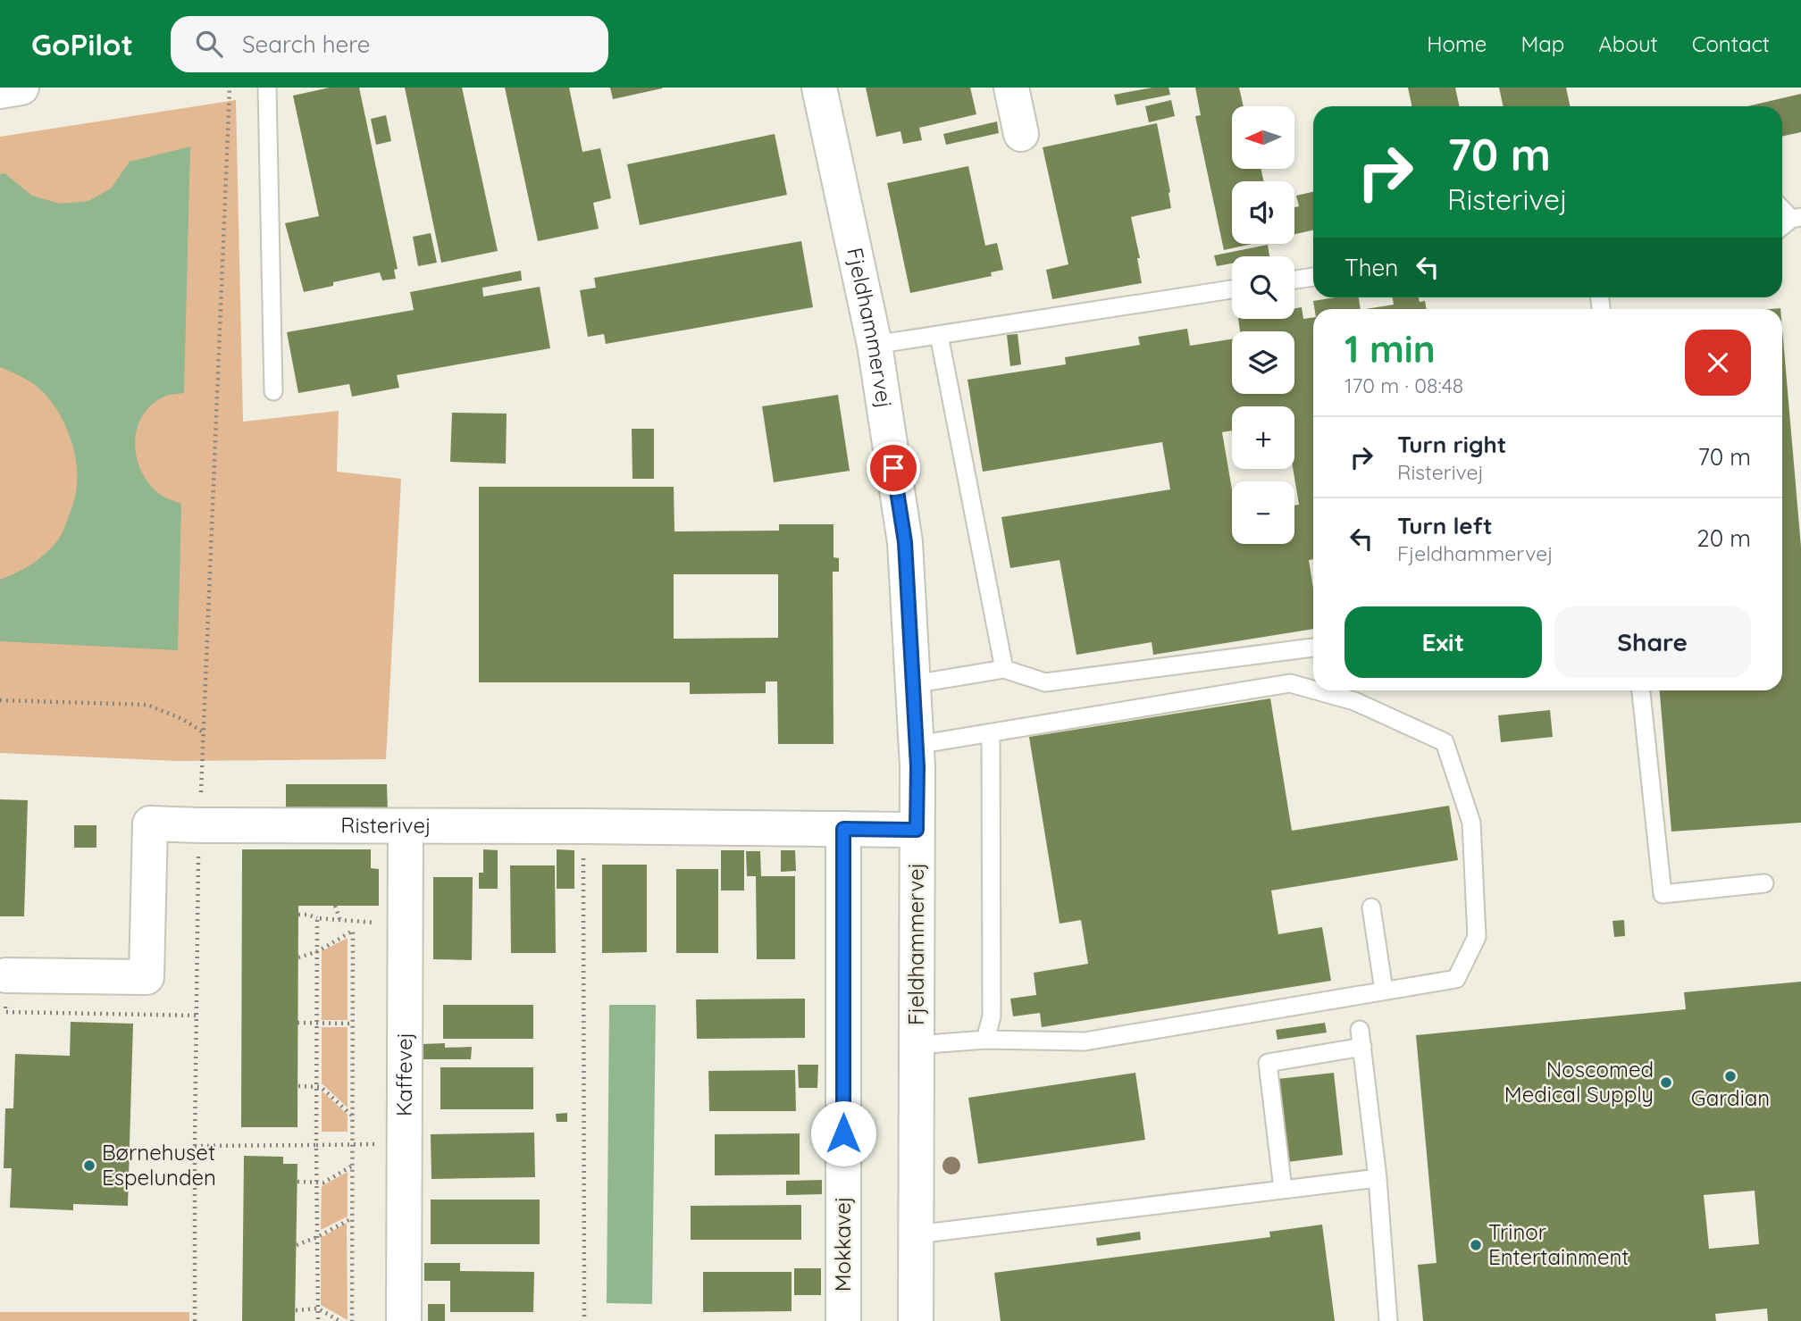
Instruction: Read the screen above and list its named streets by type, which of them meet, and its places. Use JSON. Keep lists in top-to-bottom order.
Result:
{
  "streets": {
    "street": [
      "Fjeldhammervej",
      "Risterivej",
      "Kaffevej",
      "Mokkavej"
    ]
  },
  "crossings": [
    ["Fjeldhammervej", "Risterivej"],
    ["Risterivej", "Kaffevej"],
    ["Risterivej", "Mokkavej"]
  ],
  "places": [
    "Gardian",
    "Noscomed Medical Supply",
    "Børnehuset Espelunden",
    "Trinor Entertainment"
  ],
  "north": "left",
  "page": {
    "header": "GoPilot",
    "search": "Search here",
    "nav": [
      "Home",
      "Map",
      "About",
      "Contact"
    ],
    "map_buttons": ["+", "−"],
    "turn": ["70 m", "Risterivej"],
    "then": "Then",
    "heading": ["1 min", "170 m · 08:48"],
    "list": [
      {
        "name": "Turn right",
        "note": "Risterivej",
        "value": "70 m"
      },
      {
        "name": "Turn left",
        "note": "Fjeldhammervej",
        "value": "20 m"
      }
    ],
    "buttons": ["Exit", "Share"]
  }
}
